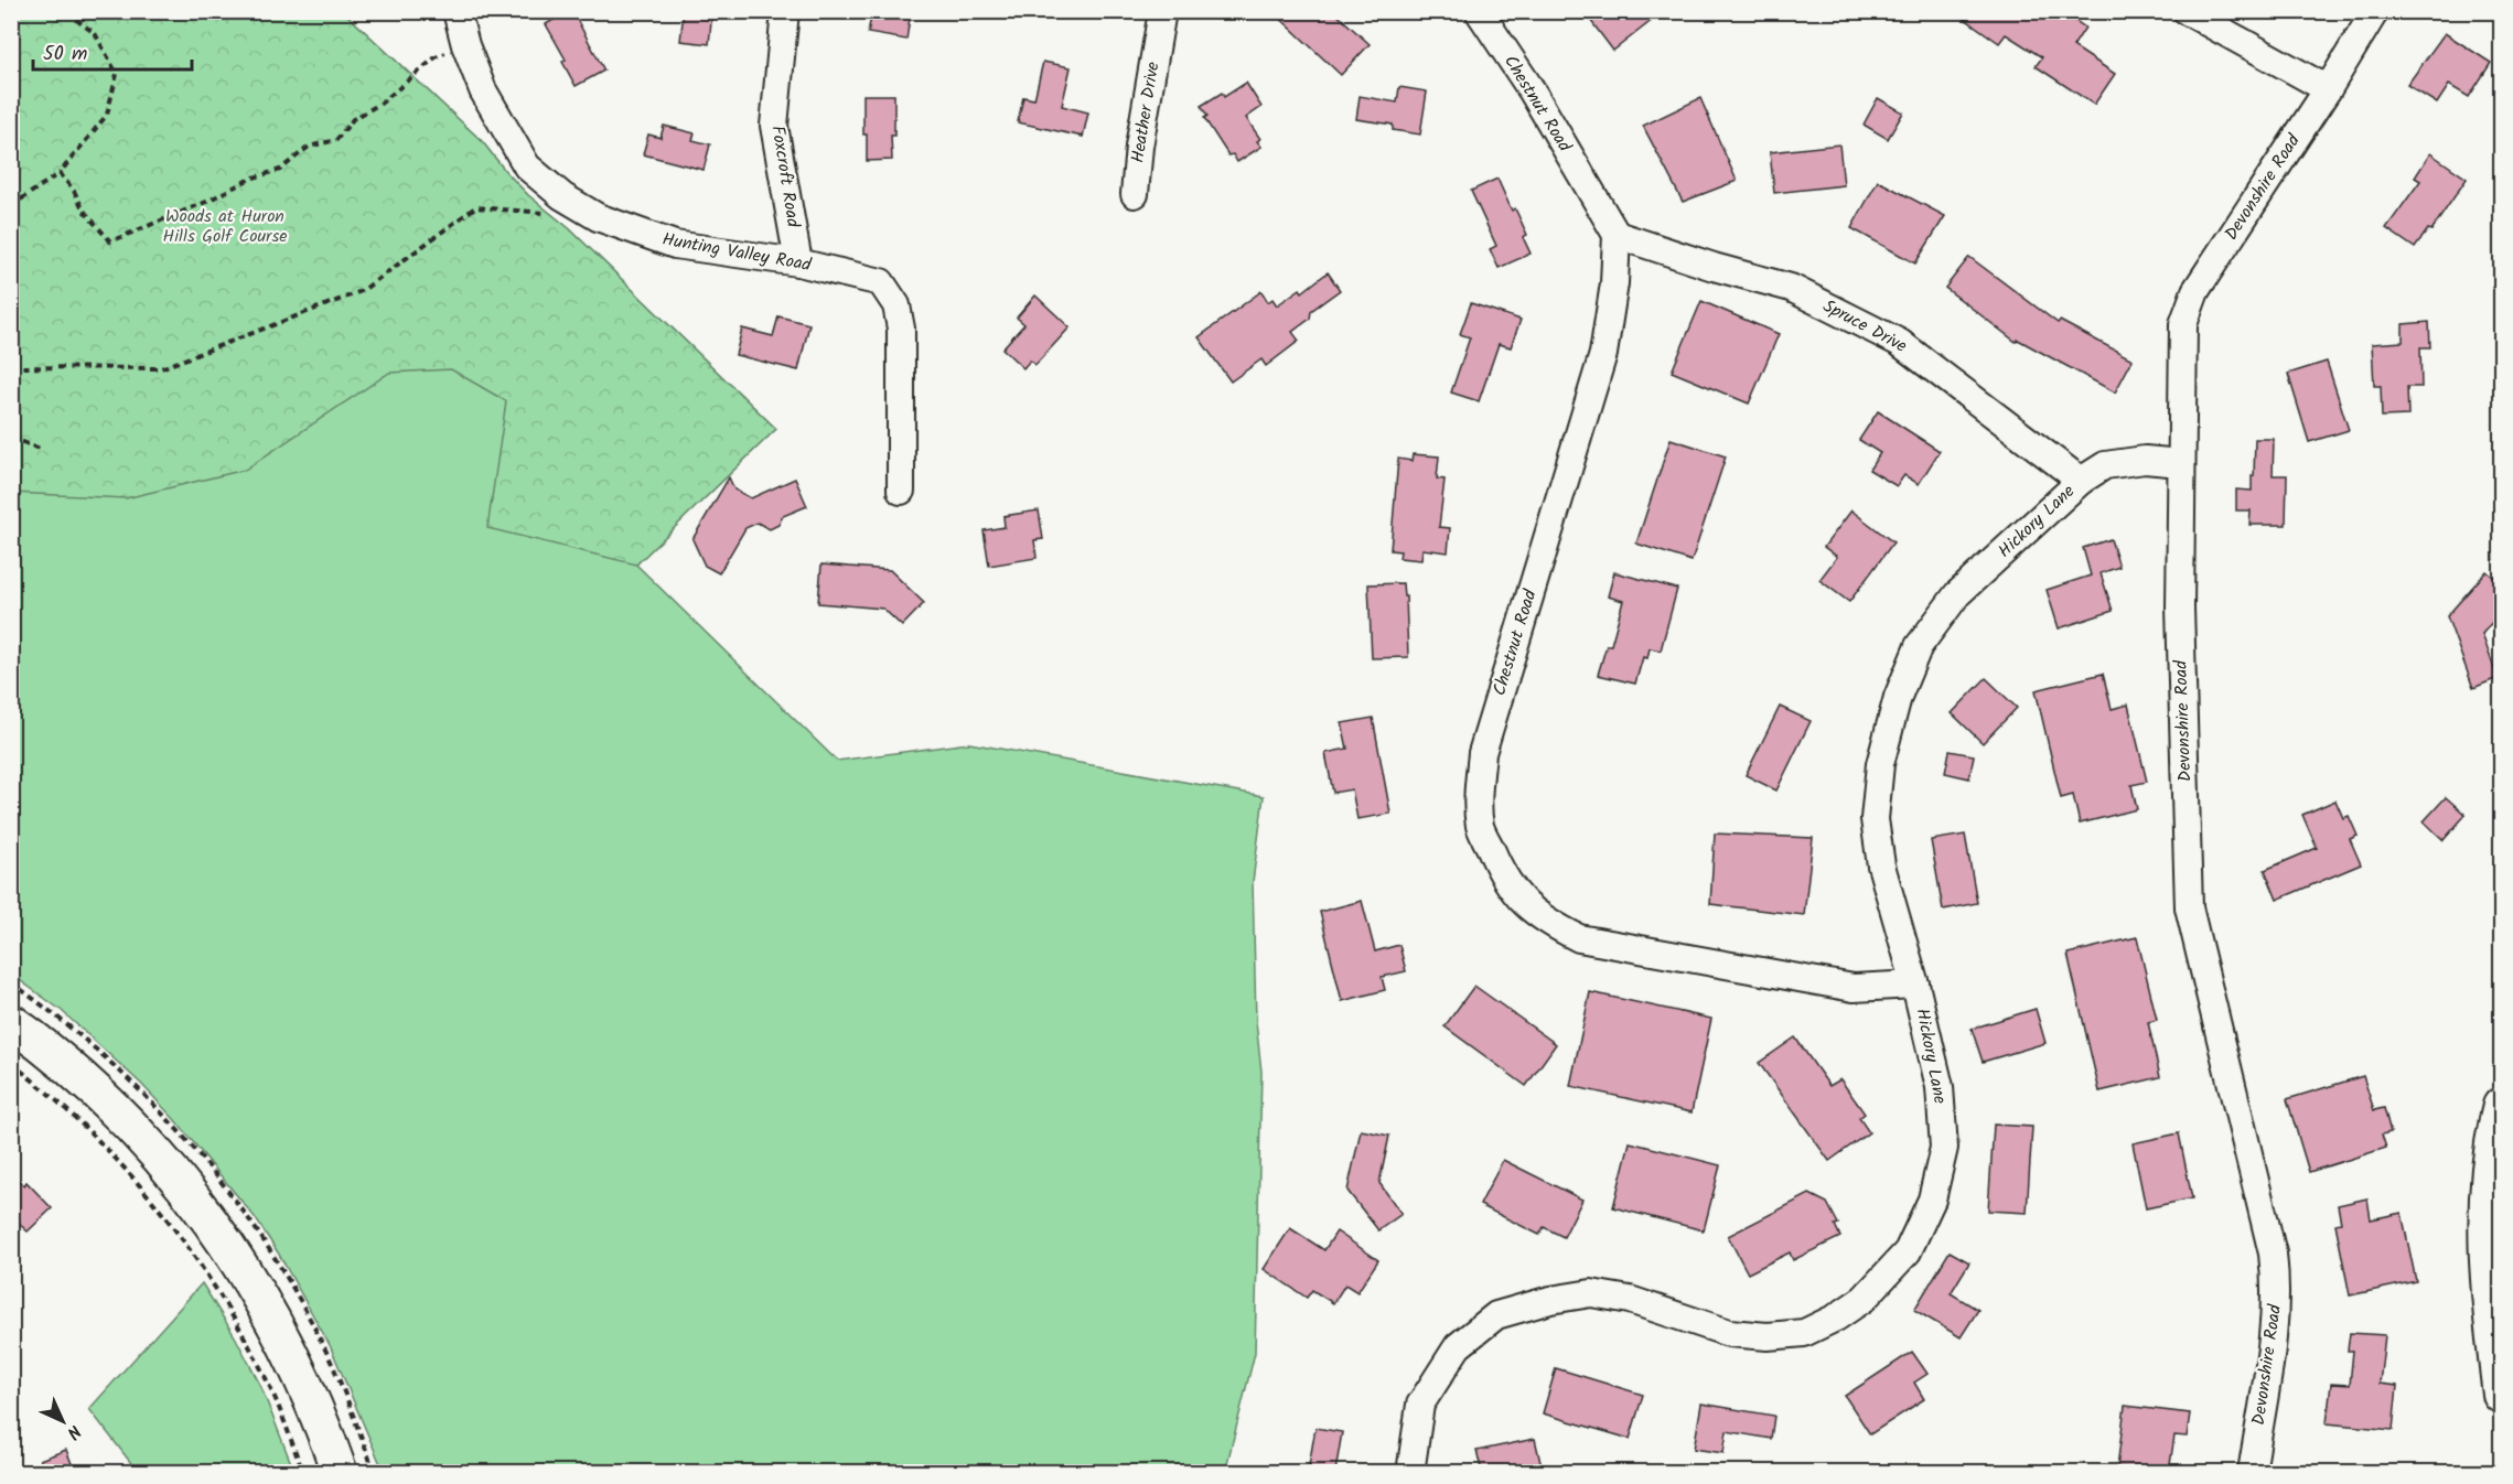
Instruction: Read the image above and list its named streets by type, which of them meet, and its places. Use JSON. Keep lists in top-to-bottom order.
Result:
{
  "streets": {
    "street": [
      "Chestnut Road",
      "Heather Drive",
      "Foxcroft Road",
      "Devonshire Road",
      "Hunting Valley Road",
      "Spruce Drive",
      "Hickory Lane"
    ]
  },
  "crossings": [
    ["Chestnut Road", "Spruce Drive"],
    ["Chestnut Road", "Hickory Lane"],
    ["Foxcroft Road", "Hunting Valley Road"],
    ["Devonshire Road", "Hickory Lane"],
    ["Spruce Drive", "Hickory Lane"]
  ],
  "parks": ["Woods at Huron Hills Golf Course"],
  "scale_bar": "50 m",
  "north": "bottom right"
}
